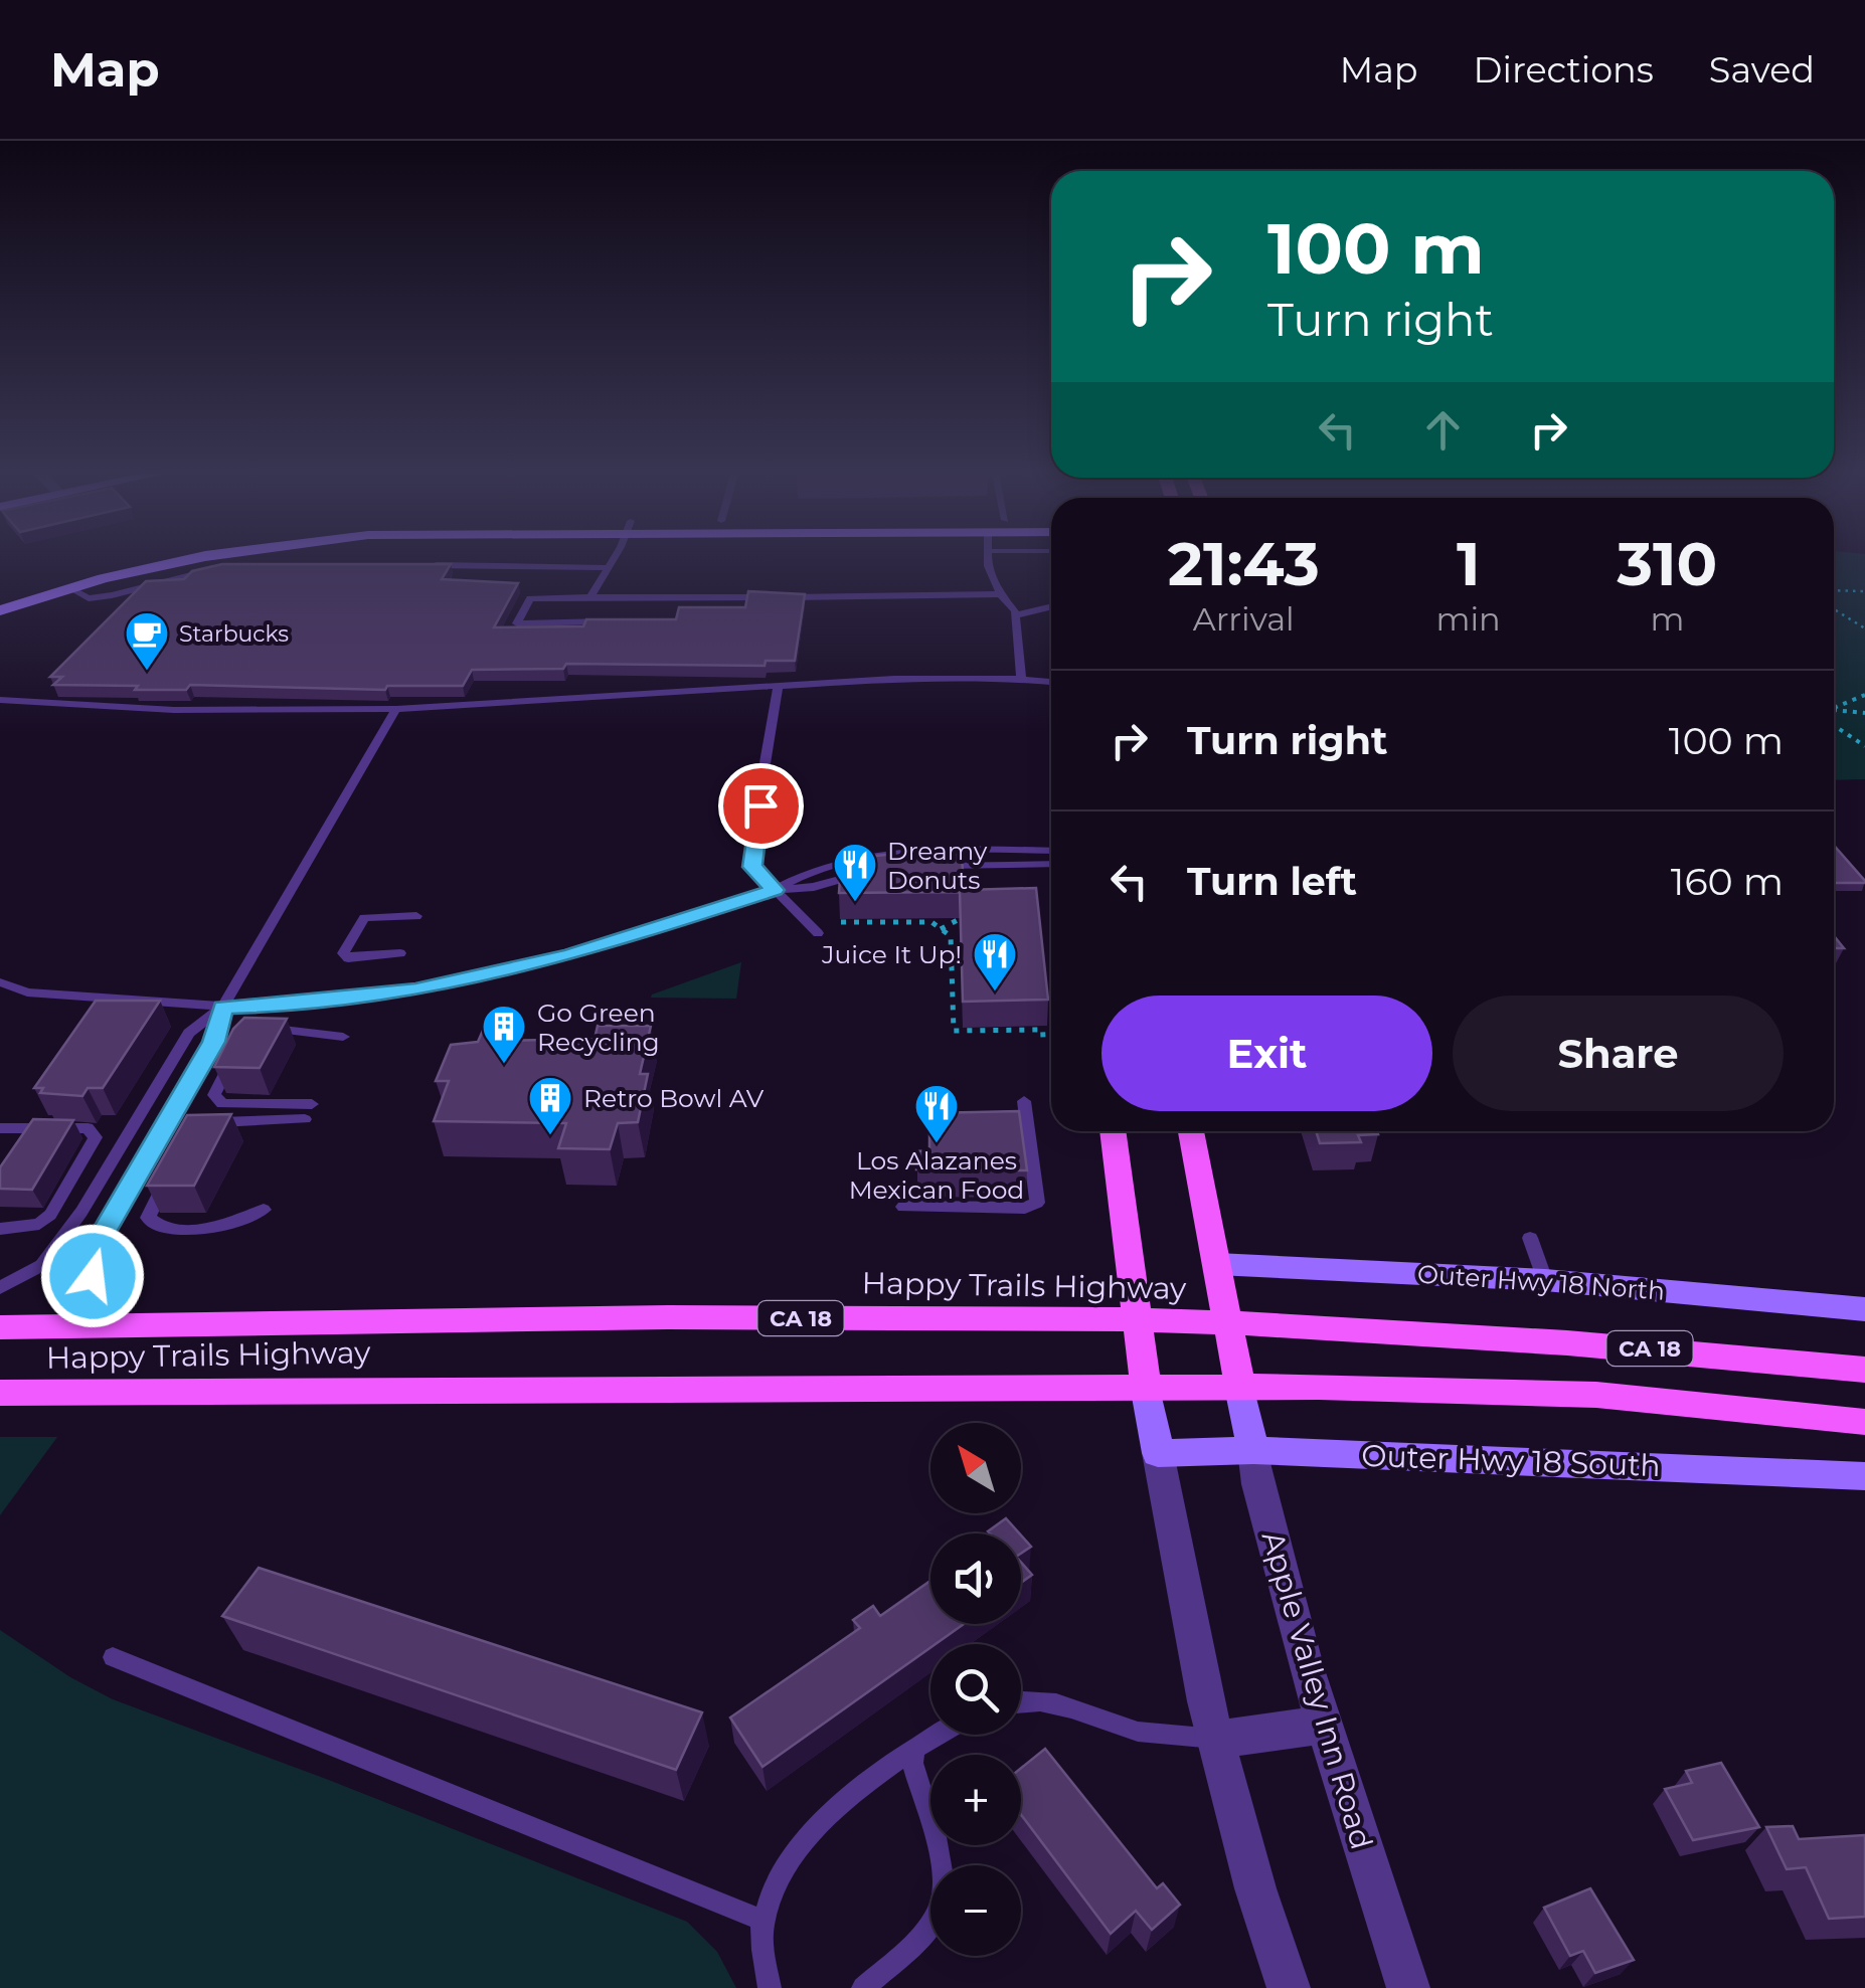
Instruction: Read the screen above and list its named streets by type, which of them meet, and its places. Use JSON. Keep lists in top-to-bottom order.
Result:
{
  "streets": {
    "main road": [
      "Outer Hwy 18 North",
      "Happy Trails Highway",
      "CA 18",
      "Outer Hwy 18 South",
      "Apple Valley Inn Road"
    ]
  },
  "crossings": [
    ["Happy Trails Highway", "Apple Valley Inn Road"],
    ["Outer Hwy 18 South", "Apple Valley Inn Road"]
  ],
  "places": {
    "cafe": ["Starbucks"],
    "restaurant": ["Dreamy Donuts", "Juice It Up!", "Los Alazanes Mexican Food"],
    "building": ["Go Green Recycling", "Retro Bowl AV"]
  },
  "north": "top left",
  "page": {
    "header": "Map",
    "nav": ["Map", "Directions", "Saved"],
    "turn": ["100 m", "Turn right"],
    "eta": [
      "21:43",
      "Arrival",
      "1",
      "min",
      "310",
      "m"
    ],
    "list": [
      {
        "name": "Turn right",
        "value": "100 m"
      },
      {
        "name": "Turn left",
        "value": "160 m"
      }
    ],
    "buttons": ["Exit", "Share"],
    "map_buttons": ["+", "−"]
  }
}
